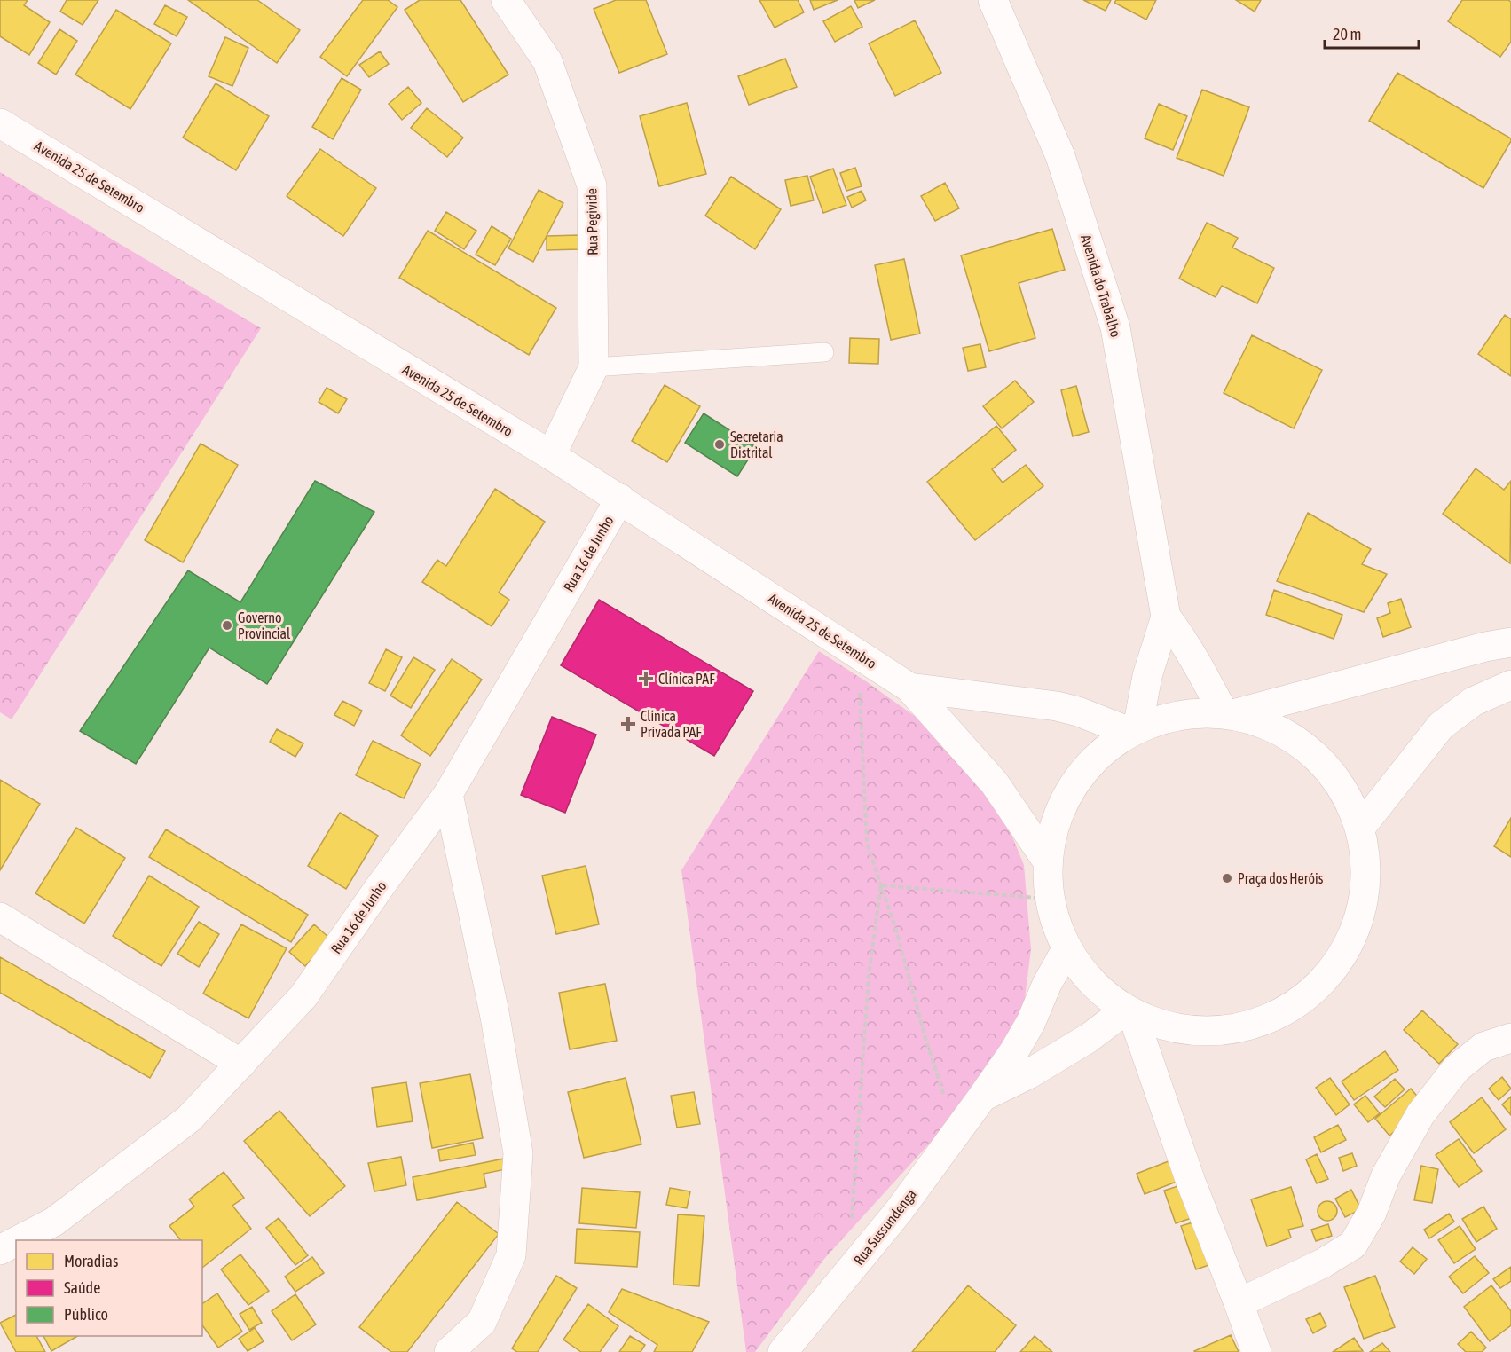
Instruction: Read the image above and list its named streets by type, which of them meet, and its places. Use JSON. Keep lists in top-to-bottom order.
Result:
{
  "streets": {
    "street": [
      "Avenida 25 de Setembro",
      "Rua Pegivide",
      "Avenida do Trabalho",
      "Rua 16 de Junho",
      "Rua Sussundenga"
    ]
  },
  "crossings": [
    ["Avenida 25 de Setembro", "Rua Pegivide"],
    ["Avenida 25 de Setembro", "Avenida do Trabalho"],
    ["Avenida 25 de Setembro", "Rua 16 de Junho"]
  ],
  "places": {
    "other": ["Secretaria Distrital", "Governo Provincial", "Praça dos Heróis"],
    "health": ["Clínica PAF", "Clínica Privada PAF"]
  },
  "legend": ["Moradias", "Saúde", "Público"],
  "scale_bar": "20 m"
}
